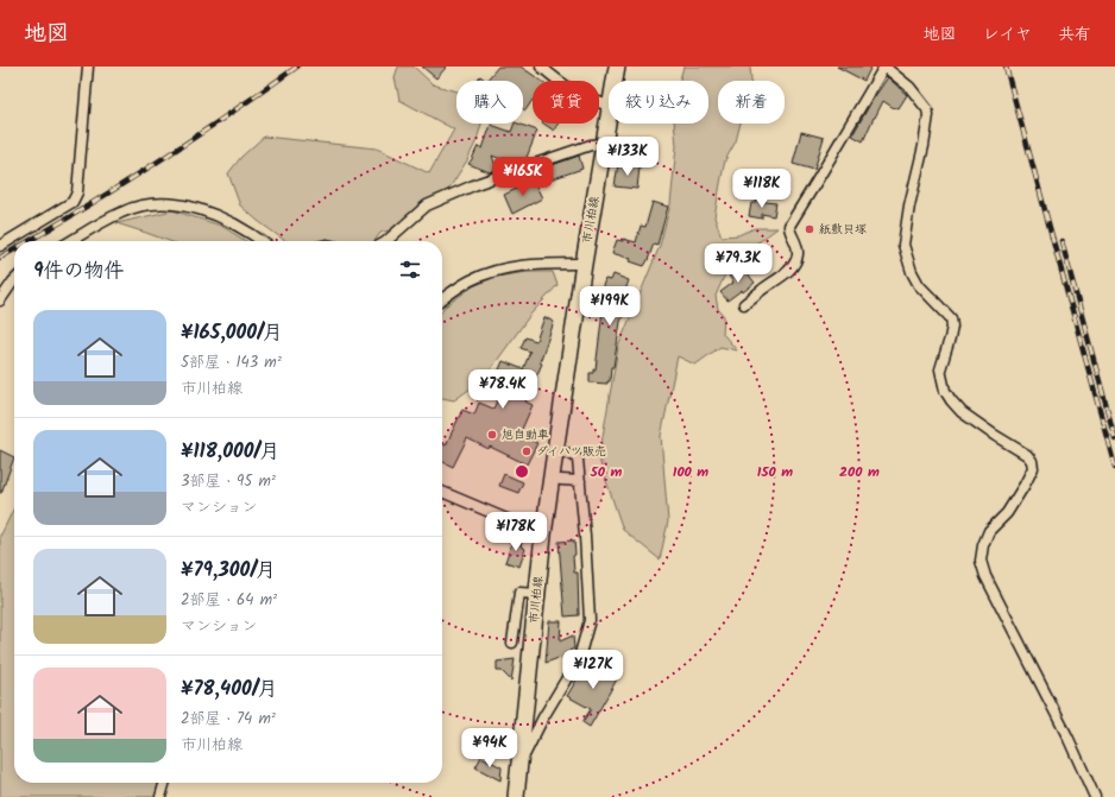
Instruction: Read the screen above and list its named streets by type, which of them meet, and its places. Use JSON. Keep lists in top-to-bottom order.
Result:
{
  "streets": {
    "main road": ["市川柏線"]
  },
  "places": ["紙敷貝塚", "旭自動車", "ダイハツ販売"],
  "page": {
    "header": "地図",
    "nav": ["地図", "レイヤ", "共有"],
    "chip": [
      "購入",
      "賃貸",
      "絞り込み",
      "新着"
    ],
    "price": [
      "¥133K",
      "¥165K",
      "¥118K",
      "¥79.3K",
      "¥199K",
      "¥78.4K",
      "¥178K",
      "¥127K",
      "¥94K"
    ],
    "heading": "9件の物件",
    "list": [
      {
        "name": "¥165,000/月",
        "note": "5部屋 · 143 m² · 市川柏線"
      },
      {
        "name": "¥118,000/月",
        "note": "3部屋 · 95 m² · マンション"
      },
      {
        "name": "¥79,300/月",
        "note": "2部屋 · 64 m² · マンション"
      },
      {
        "name": "¥78,400/月",
        "note": "2部屋 · 74 m² · 市川柏線"
      }
    ]
  },
  "rings": [
    "50 m",
    "100 m",
    "150 m",
    "200 m"
  ]
}
